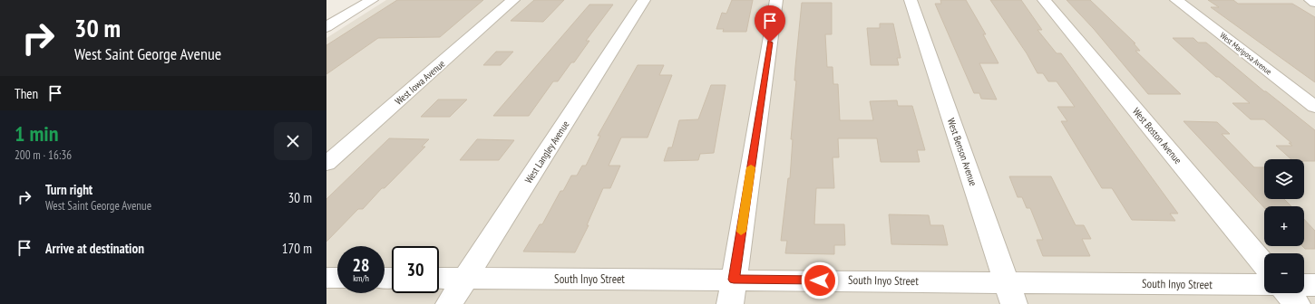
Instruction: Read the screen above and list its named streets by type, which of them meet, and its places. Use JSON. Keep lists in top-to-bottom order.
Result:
{
  "streets": {
    "street": [
      "West Mariposa Avenue",
      "West Iowa Avenue",
      "West Boston Avenue",
      "West Langley Avenue",
      "West Benson Avenue",
      "South Inyo Street"
    ]
  },
  "crossings": [
    ["West Langley Avenue", "South Inyo Street"],
    ["West Benson Avenue", "South Inyo Street"]
  ],
  "page": {
    "turn": ["30 m", "West Saint George Avenue"],
    "then": "Then",
    "heading": ["1 min", "200 m · 16:36"],
    "map_buttons": ["+", "−"],
    "list": [
      {
        "name": "Turn right",
        "note": "West Saint George Avenue",
        "value": "30 m"
      },
      {
        "name": "Arrive at destination",
        "value": "170 m"
      }
    ],
    "speed": "28 km/h",
    "limit": "30"
  }
}
